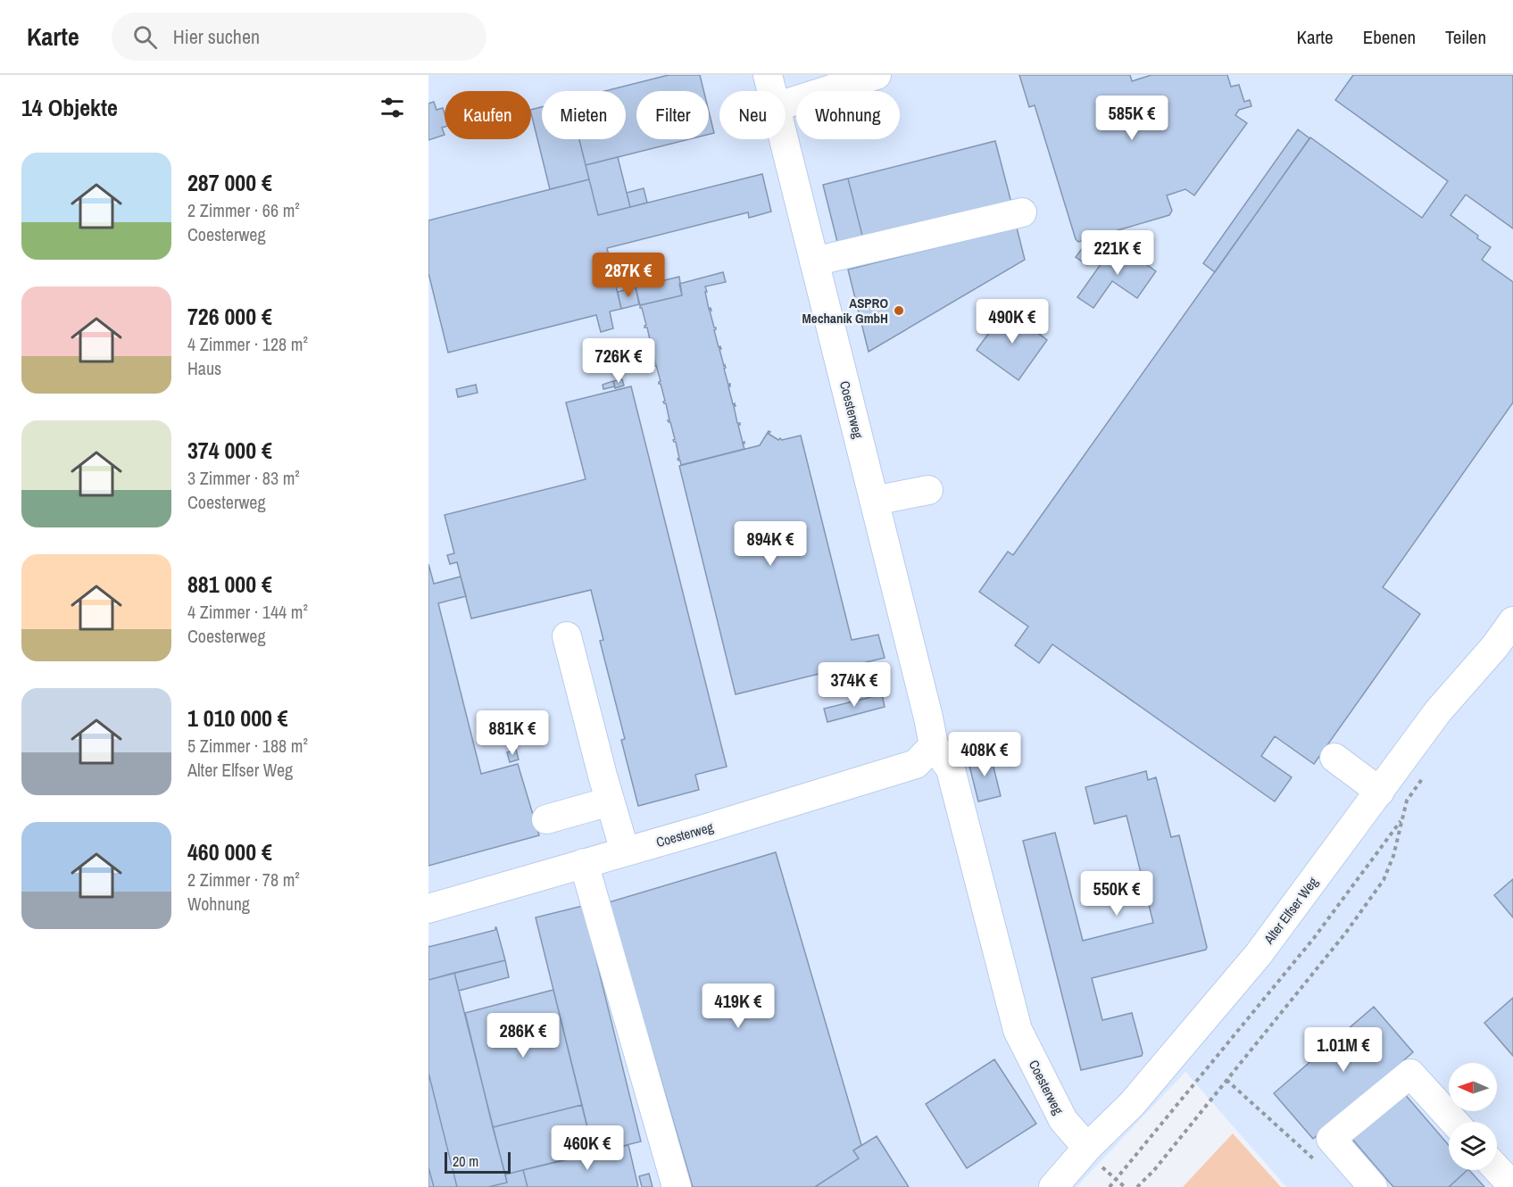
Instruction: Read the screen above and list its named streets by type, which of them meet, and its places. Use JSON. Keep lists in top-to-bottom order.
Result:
{
  "streets": {
    "street": ["Coesterweg", "Alter Elfser Weg"]
  },
  "crossings": [
    ["Coesterweg", "Alter Elfser Weg"]
  ],
  "places": ["ASPRO Mechanik GmbH"],
  "scale_bar": "20 m",
  "north": "left",
  "page": {
    "header": "Karte",
    "search": "Hier suchen",
    "nav": ["Karte", "Ebenen", "Teilen"],
    "heading": "14 Objekte",
    "chip": [
      "Kaufen",
      "Mieten",
      "Filter",
      "Neu",
      "Wohnung"
    ],
    "price": [
      "585K €",
      "221K €",
      "287K €",
      "490K €",
      "726K €",
      "894K €",
      "374K €",
      "881K €",
      "408K €",
      "550K €",
      "419K €",
      "286K €",
      "1.01M €",
      "460K €"
    ],
    "list": [
      {
        "name": "287 000 €",
        "note": "2 Zimmer · 66 m² · Coesterweg"
      },
      {
        "name": "726 000 €",
        "note": "4 Zimmer · 128 m² · Haus"
      },
      {
        "name": "374 000 €",
        "note": "3 Zimmer · 83 m² · Coesterweg"
      },
      {
        "name": "881 000 €",
        "note": "4 Zimmer · 144 m² · Coesterweg"
      },
      {
        "name": "1 010 000 €",
        "note": "5 Zimmer · 188 m² · Alter Elfser Weg"
      },
      {
        "name": "460 000 €",
        "note": "2 Zimmer · 78 m² · Wohnung"
      }
    ],
    "scale": "20 m"
  }
}
